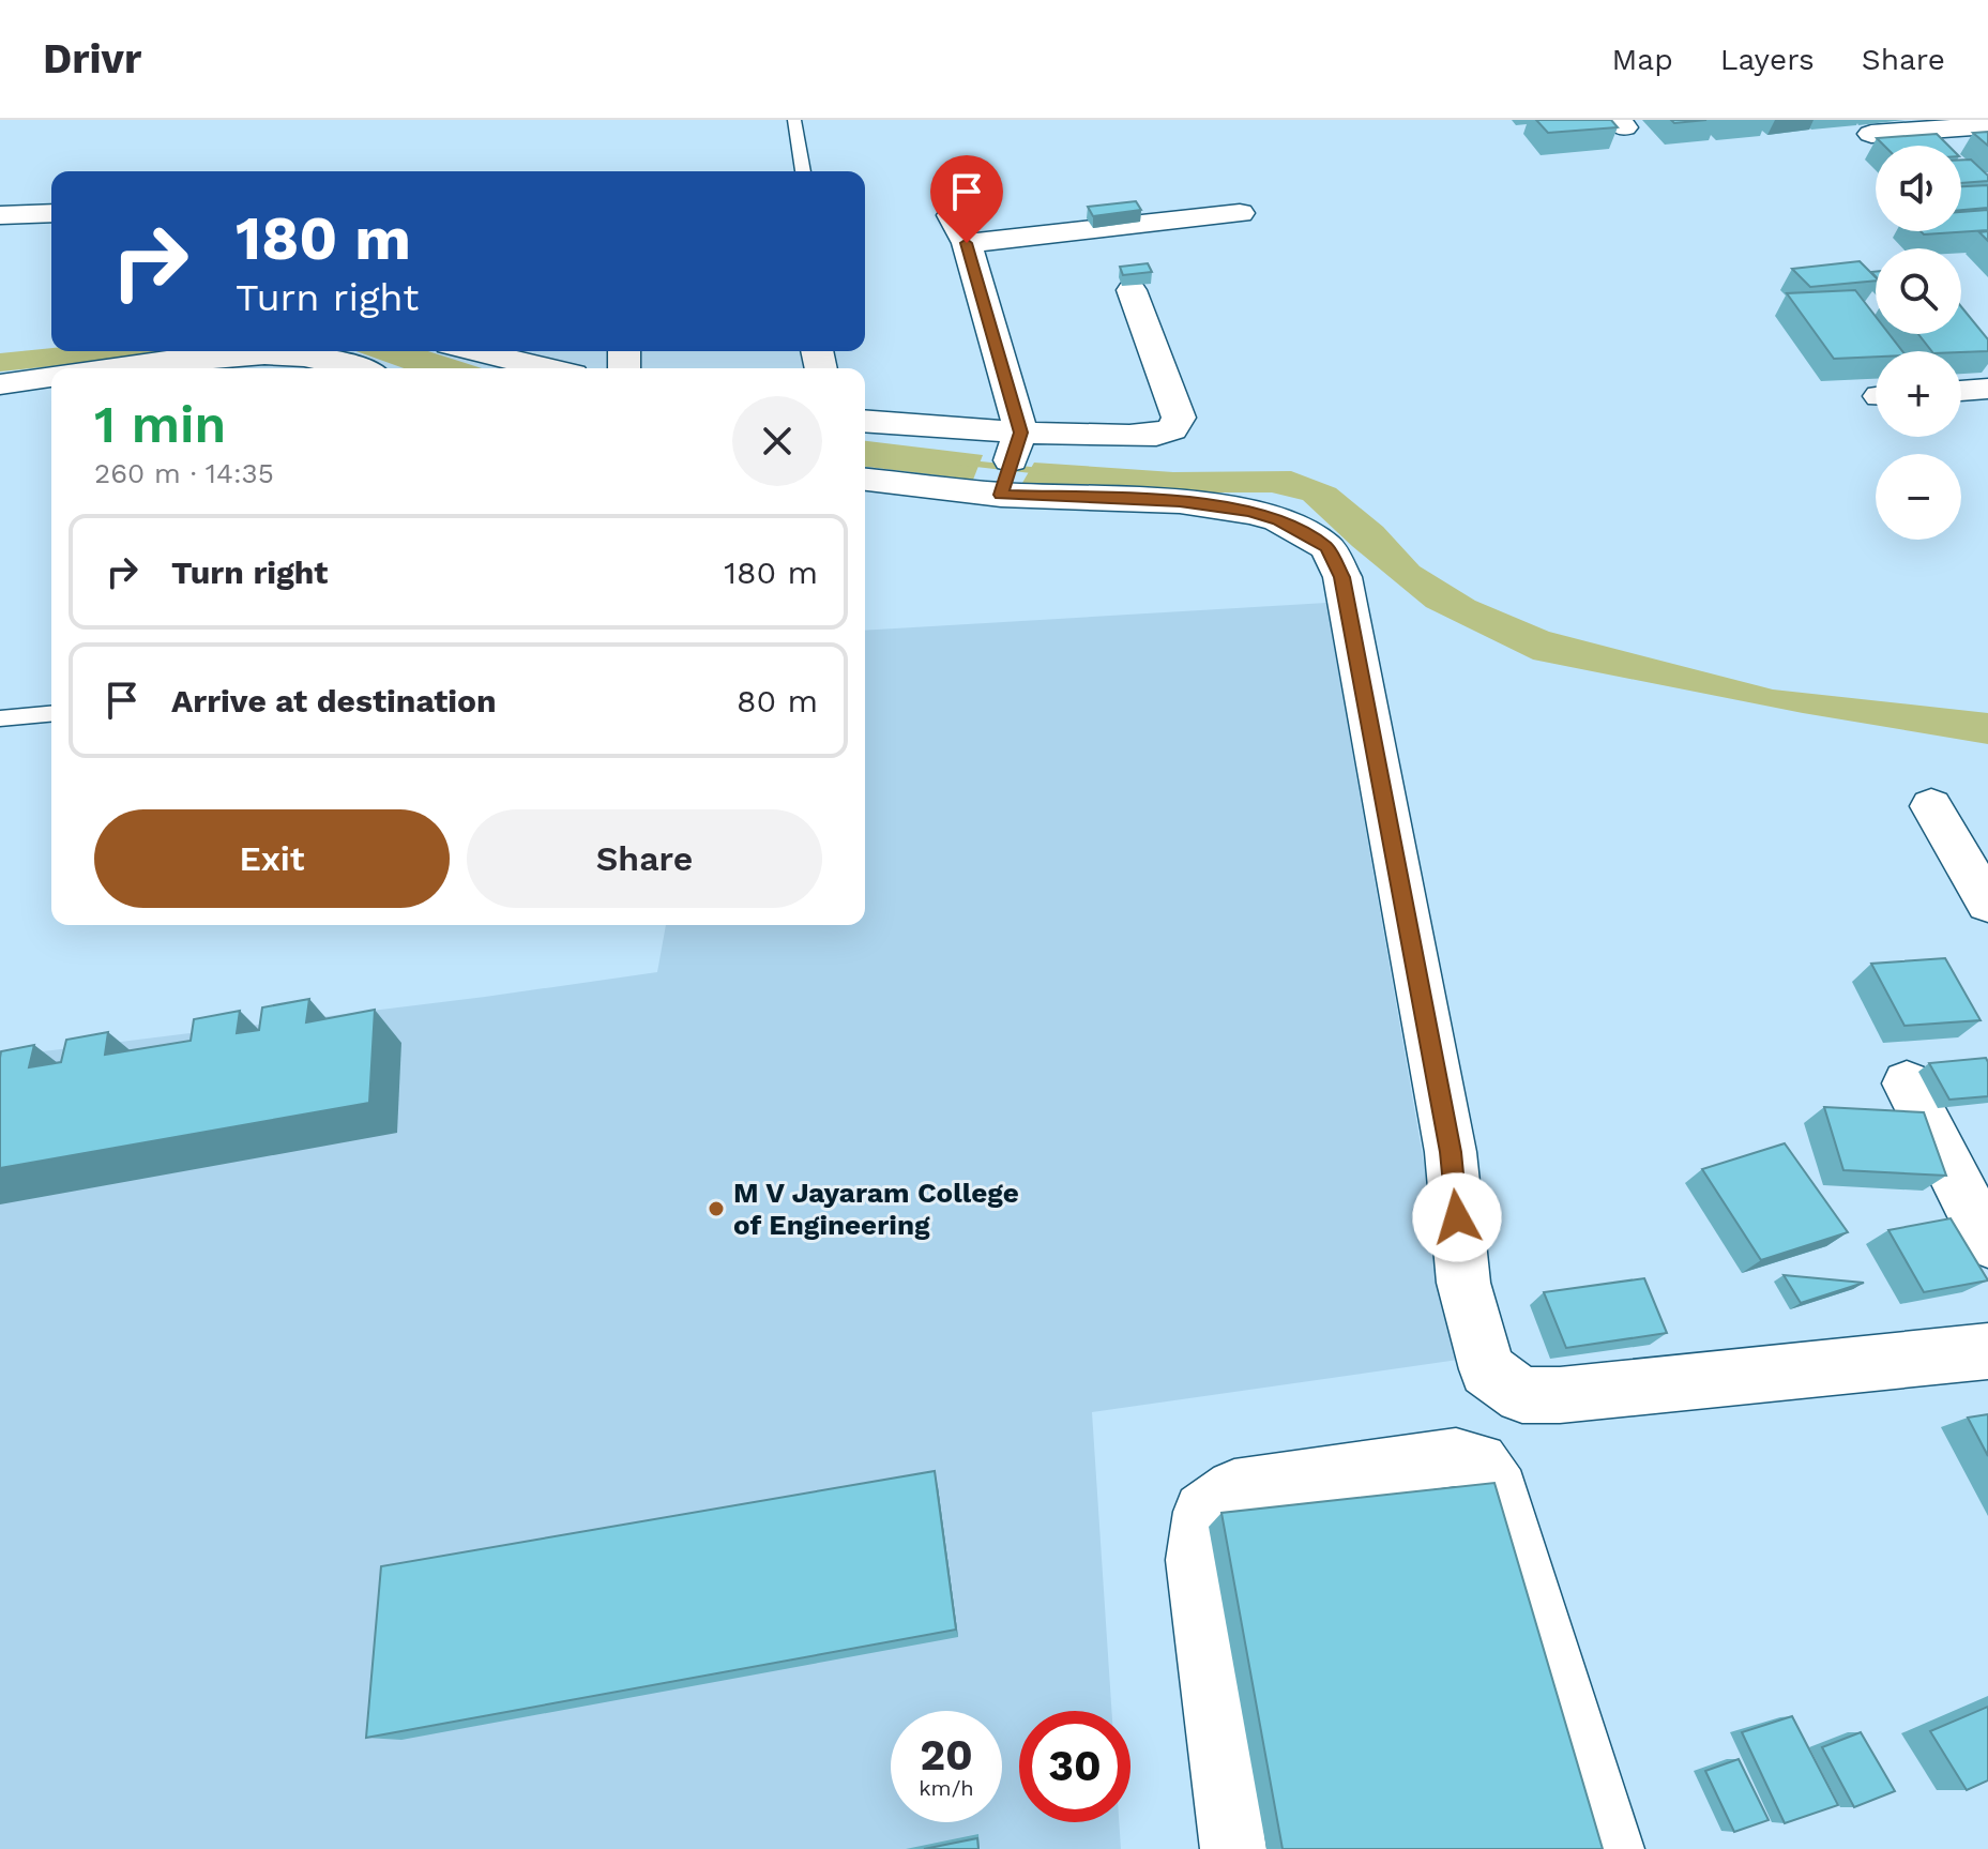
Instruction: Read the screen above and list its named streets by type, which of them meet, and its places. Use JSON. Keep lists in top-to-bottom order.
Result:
{
  "places": ["M V Jayaram College of Engineering"],
  "page": {
    "header": "Drivr",
    "nav": ["Map", "Layers", "Share"],
    "map_buttons": ["+", "−"],
    "turn": ["180 m", "Turn right"],
    "heading": ["1 min", "260 m · 14:35"],
    "list": [
      {
        "name": "Turn right",
        "value": "180 m"
      },
      {
        "name": "Arrive at destination",
        "value": "80 m"
      }
    ],
    "buttons": ["Exit", "Share"],
    "speed": "20 km/h",
    "limit": "30"
  }
}
